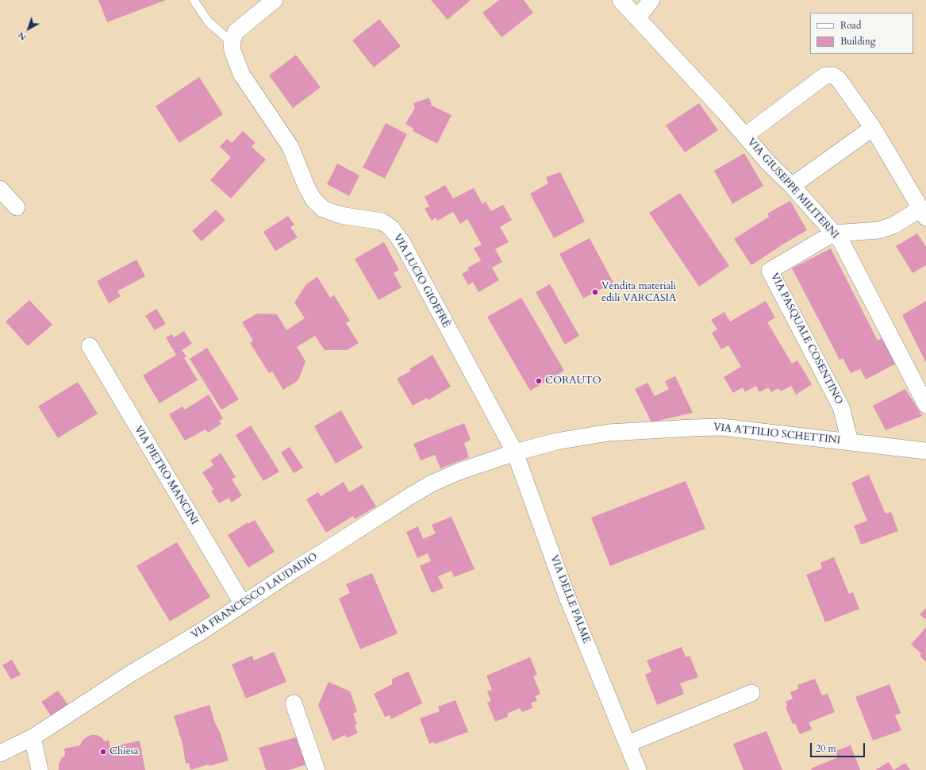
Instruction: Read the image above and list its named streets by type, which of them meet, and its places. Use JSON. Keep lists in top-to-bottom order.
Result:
{
  "streets": {
    "street": [
      "VIA GIUSEPPE MILITERNI",
      "VIA LUCIO GIOFFRÈ",
      "VIA PASQUALE COSENTINO",
      "VIA ATTILIO SCHETTINI",
      "VIA PIETRO MANCINI",
      "VIA FRANCESCO LAUDADIO",
      "VIA DELLE PALME"
    ]
  },
  "crossings": [
    ["VIA GIUSEPPE MILITERNI", "VIA PASQUALE COSENTINO"],
    ["VIA LUCIO GIOFFRÈ", "VIA ATTILIO SCHETTINI"],
    ["VIA LUCIO GIOFFRÈ", "VIA FRANCESCO LAUDADIO"],
    ["VIA LUCIO GIOFFRÈ", "VIA DELLE PALME"],
    ["VIA PASQUALE COSENTINO", "VIA ATTILIO SCHETTINI"],
    ["VIA ATTILIO SCHETTINI", "VIA FRANCESCO LAUDADIO"],
    ["VIA ATTILIO SCHETTINI", "VIA DELLE PALME"],
    ["VIA PIETRO MANCINI", "VIA FRANCESCO LAUDADIO"],
    ["VIA FRANCESCO LAUDADIO", "VIA DELLE PALME"]
  ],
  "places": ["Vendita materiali edili VARCASIA", "CORAUTO", "Chiesa"],
  "legend": ["Road", "Building"],
  "scale_bar": "20 m",
  "north": "bottom left"
}
